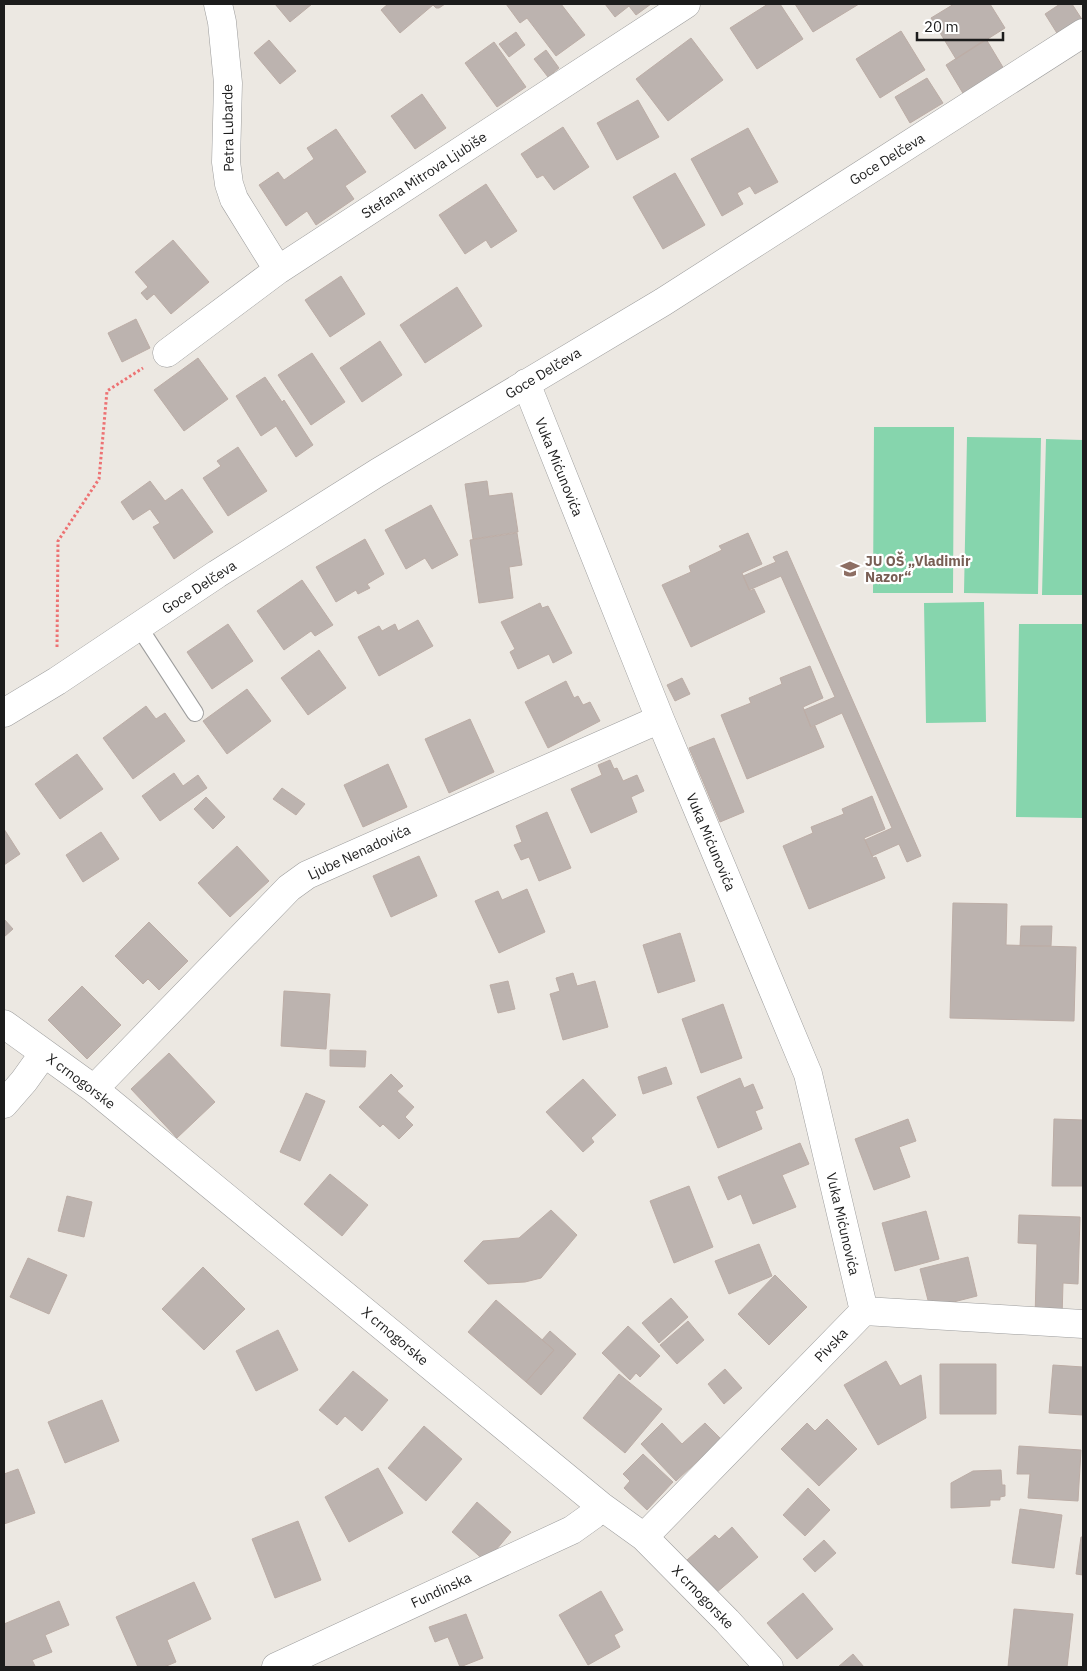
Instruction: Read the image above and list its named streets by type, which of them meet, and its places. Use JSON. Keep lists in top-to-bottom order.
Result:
{
  "streets": {
    "street": [
      "Petra Lubarde",
      "Goce Delčeva",
      "Stefana Mitrova Ljubiše",
      "Vuka Mićunovića",
      "Ljube Nenadovića",
      "X crnogorske",
      "Pivska",
      "Fundinska"
    ]
  },
  "crossings": [
    ["Petra Lubarde", "Stefana Mitrova Ljubiše"],
    ["Goce Delčeva", "Vuka Mićunovića"],
    ["Vuka Mićunovića", "Ljube Nenadovića"],
    ["Vuka Mićunovića", "Pivska"],
    ["Ljube Nenadovića", "X crnogorske"],
    ["X crnogorske", "Pivska"],
    ["X crnogorske", "Fundinska"]
  ],
  "places": {
    "school or university": ["JU OŠ „Vladimir Nazor“"]
  },
  "scale_bar": "20 m"
}
